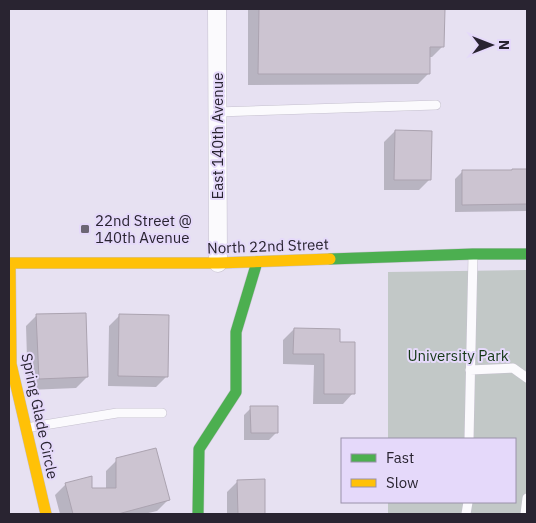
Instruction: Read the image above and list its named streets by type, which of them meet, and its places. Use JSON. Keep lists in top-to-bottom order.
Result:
{
  "streets": {
    "street": ["East 140th Avenue", "North 22nd Street", "Spring Glade Circle"]
  },
  "crossings": [
    ["East 140th Avenue", "North 22nd Street"],
    ["North 22nd Street", "Spring Glade Circle"]
  ],
  "parks": ["University Park"],
  "places": {
    "transit": ["22nd Street @ 140th Avenue"]
  },
  "legend": ["Fast", "Slow"],
  "north": "right"
}
